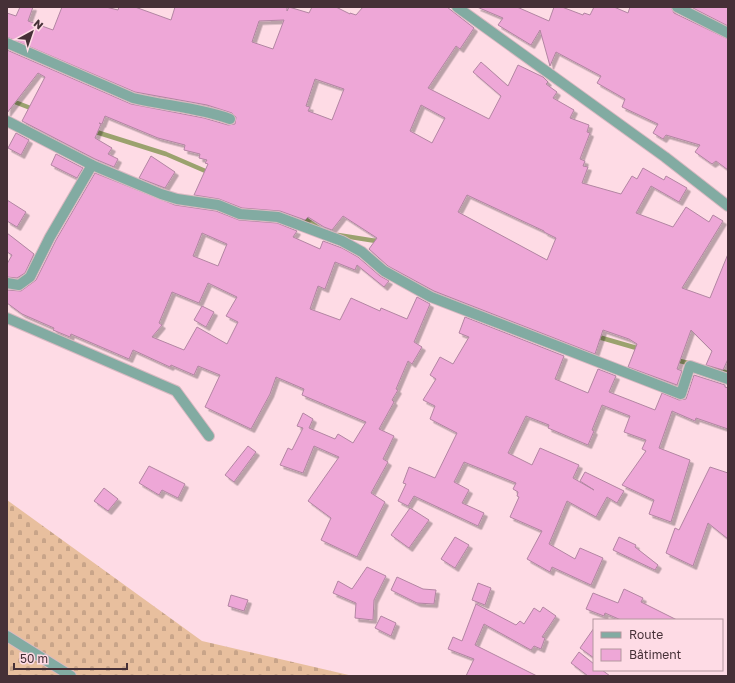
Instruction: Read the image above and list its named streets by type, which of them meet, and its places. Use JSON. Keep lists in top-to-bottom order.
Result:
{
  "legend": ["Route", "Bâtiment"],
  "scale_bar": "50 m",
  "north": "top right"
}
